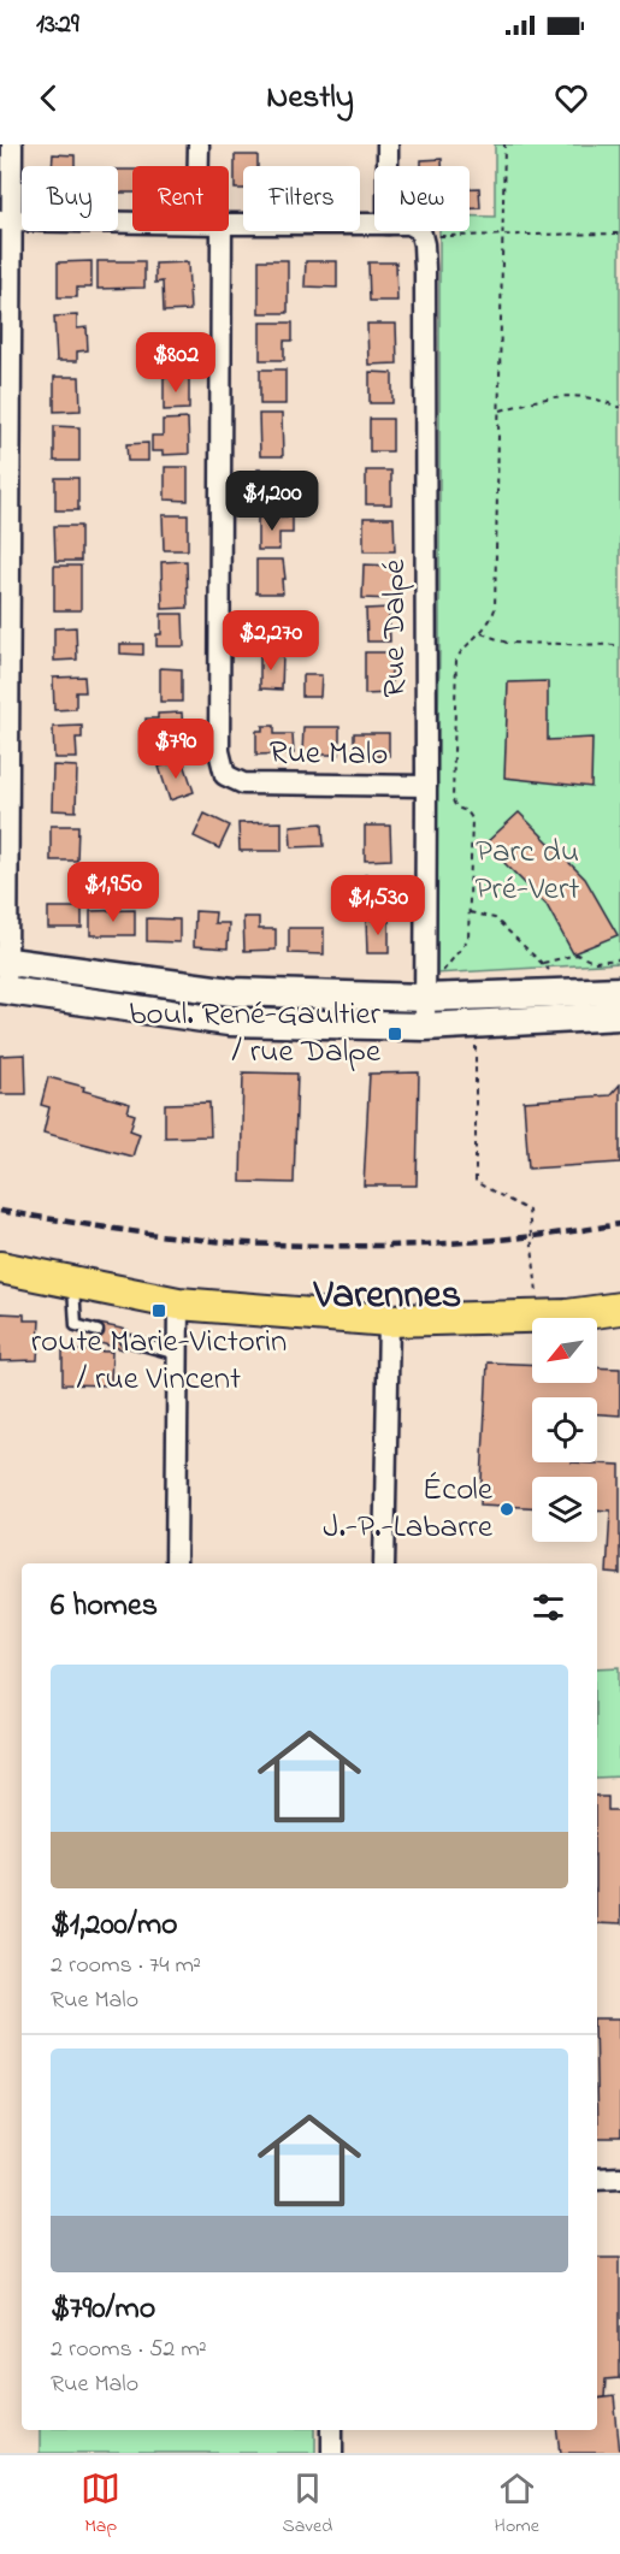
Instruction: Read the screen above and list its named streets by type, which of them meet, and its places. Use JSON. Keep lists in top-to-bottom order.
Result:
{
  "streets": {
    "street": ["Rue Dalpé", "Rue Malo"]
  },
  "crossings": [
    ["Rue Dalpé", "Rue Malo"]
  ],
  "districts": ["Varennes"],
  "parks": ["Parc du Pré-Vert"],
  "places": {
    "transit": ["boul. René-Gaultier / rue Dalpe", "route Marie-Victorin / rue Vincent"],
    "other": ["École J.-P.-Labarre"]
  },
  "north": "bottom left",
  "page": {
    "status": "13:29",
    "header": "Nestly",
    "chip": [
      "Buy",
      "Rent",
      "Filters",
      "New"
    ],
    "price": [
      "$802",
      "$1,200",
      "$2,270",
      "$790",
      "$1,950",
      "$1,530"
    ],
    "heading": "6 homes",
    "list": [
      {
        "name": "$1,200/mo",
        "note": "2 rooms · 74 m² · Rue Malo"
      },
      {
        "name": "$790/mo",
        "note": "2 rooms · 52 m² · Rue Malo"
      }
    ],
    "tabs": ["Map", "Saved", "Home"]
  }
}
